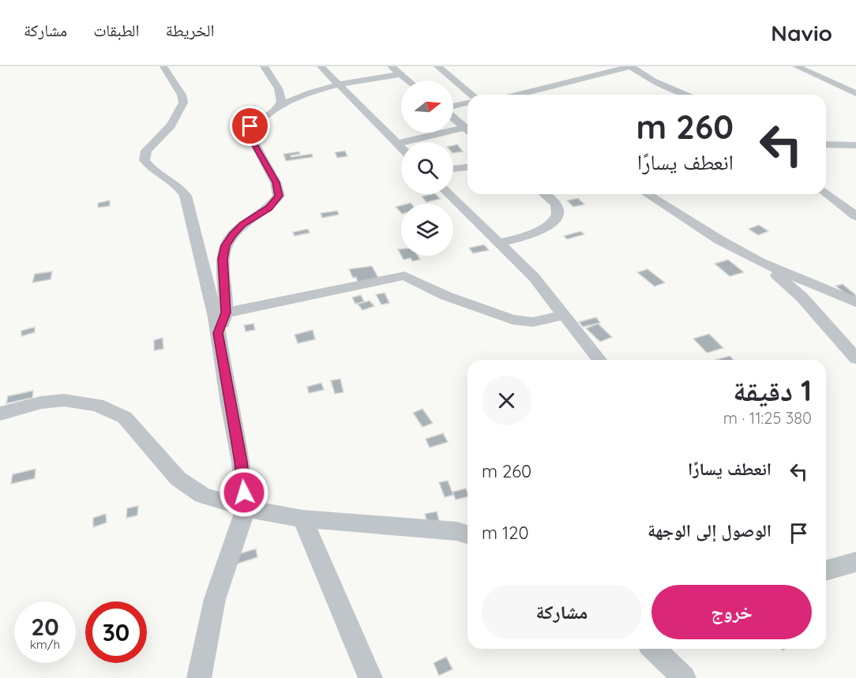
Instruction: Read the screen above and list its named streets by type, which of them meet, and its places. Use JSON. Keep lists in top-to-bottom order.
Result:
{
  "north": "right",
  "page": {
    "header": "Navio",
    "nav": ["الخريطة", "الطبقات", "مشاركة"],
    "turn": ["260 m", "انعطف يسارًا"],
    "heading": ["1 دقيقة", "380 m · 11:25"],
    "list": [
      {
        "name": "انعطف يسارًا",
        "value": "260 m"
      },
      {
        "name": "الوصول إلى الوجهة",
        "value": "120 m"
      }
    ],
    "buttons": ["خروج", "مشاركة"],
    "speed": "20 km/h",
    "limit": "30"
  }
}
